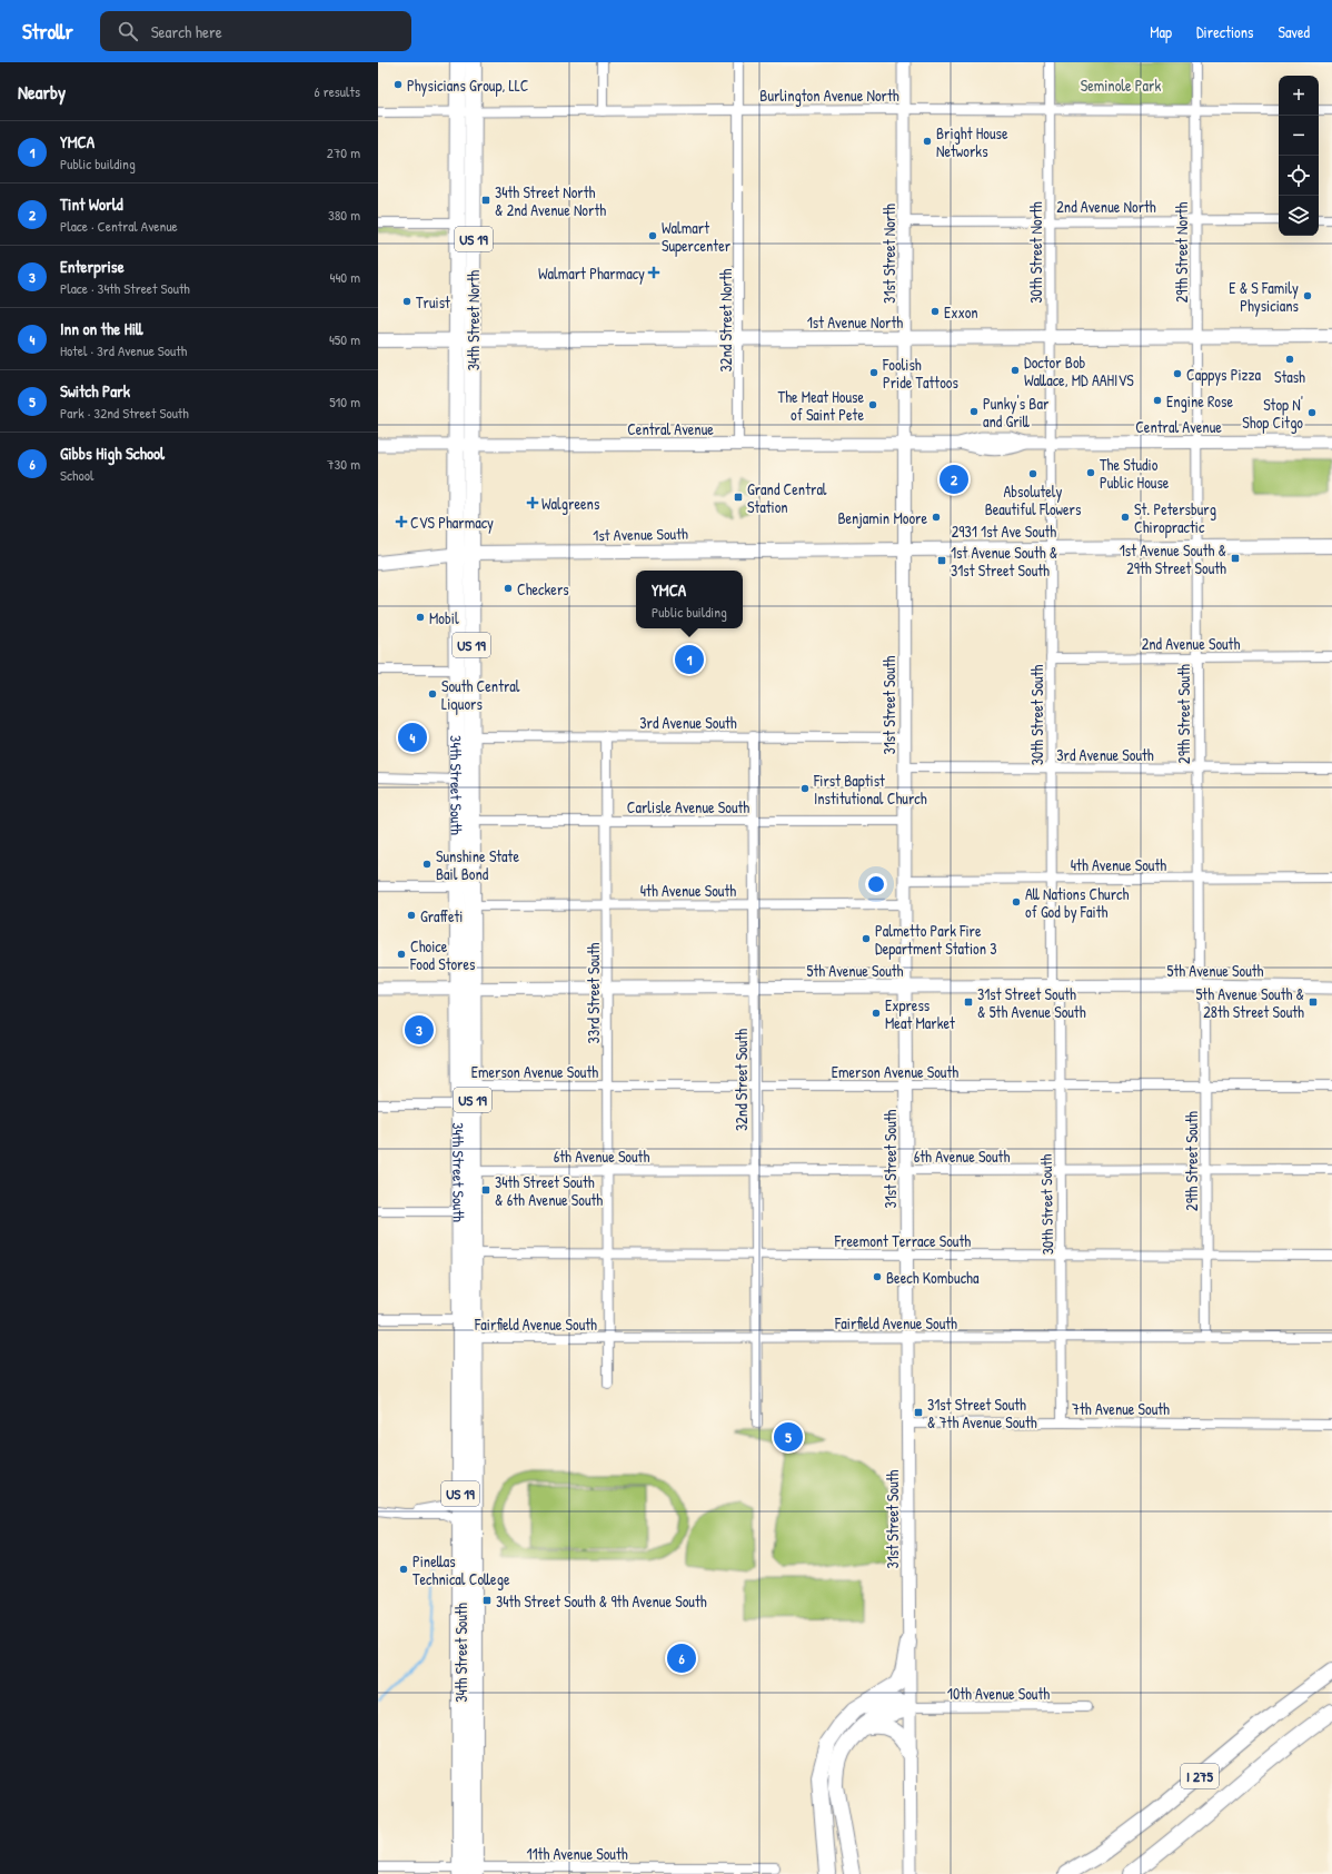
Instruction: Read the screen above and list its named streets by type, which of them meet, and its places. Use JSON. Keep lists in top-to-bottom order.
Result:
{
  "streets": {
    "highway": [
      "US 19",
      "34th Street North",
      "34th Street South",
      "I 275"
    ],
    "main road": ["1st Avenue North", "2931 1st Ave South", "1st Avenue South"],
    "street": [
      "Burlington Avenue North",
      "2nd Avenue North",
      "30th Street North",
      "29th Street North",
      "31st Street North",
      "32nd Street North",
      "Central Avenue",
      "2nd Avenue South",
      "31st Street South",
      "29th Street South",
      "30th Street South",
      "3rd Avenue South",
      "Carlisle Avenue South",
      "4th Avenue South",
      "5th Avenue South",
      "33rd Street South",
      "Emerson Avenue South",
      "32nd Street South",
      "6th Avenue South",
      "Freemont Terrace South",
      "Fairfield Avenue South",
      "7th Avenue South",
      "10th Avenue South",
      "11th Avenue South"
    ]
  },
  "crossings": [
    ["Burlington Avenue North", "30th Street North"],
    ["Burlington Avenue North", "29th Street North"],
    ["Burlington Avenue North", "31st Street North"],
    ["Burlington Avenue North", "34th Street North"],
    ["Burlington Avenue North", "32nd Street North"],
    ["2nd Avenue North", "30th Street North"],
    ["2nd Avenue North", "29th Street North"],
    ["2nd Avenue North", "31st Street North"],
    ["30th Street North", "1st Avenue North"],
    ["30th Street North", "Central Avenue"],
    ["30th Street North", "30th Street South"],
    ["29th Street North", "1st Avenue North"],
    ["29th Street North", "Central Avenue"],
    ["29th Street North", "29th Street South"],
    ["31st Street North", "1st Avenue North"],
    ["31st Street North", "Central Avenue"],
    ["31st Street North", "31st Street South"],
    ["34th Street North", "1st Avenue North"],
    ["34th Street North", "Central Avenue"],
    ["34th Street North", "34th Street South"],
    ["32nd Street North", "1st Avenue North"],
    ["32nd Street North", "Central Avenue"],
    ["Central Avenue", "31st Street South"],
    ["Central Avenue", "29th Street South"],
    ["Central Avenue", "30th Street South"],
    ["Central Avenue", "34th Street South"],
    ["2931 1st Ave South", "1st Avenue South"],
    ["2931 1st Ave South", "31st Street South"],
    ["2931 1st Ave South", "29th Street South"],
    ["2931 1st Ave South", "30th Street South"],
    ["1st Avenue South", "31st Street South"],
    ["1st Avenue South", "34th Street South"],
    ["2nd Avenue South", "29th Street South"],
    ["2nd Avenue South", "30th Street South"],
    ["31st Street South", "3rd Avenue South"],
    ["31st Street South", "Carlisle Avenue South"],
    ["31st Street South", "4th Avenue South"],
    ["31st Street South", "5th Avenue South"],
    ["31st Street South", "Emerson Avenue South"],
    ["31st Street South", "6th Avenue South"],
    ["31st Street South", "Freemont Terrace South"],
    ["31st Street South", "Fairfield Avenue South"],
    ["31st Street South", "7th Avenue South"],
    ["31st Street South", "10th Avenue South"],
    ["29th Street South", "3rd Avenue South"],
    ["29th Street South", "4th Avenue South"],
    ["29th Street South", "5th Avenue South"],
    ["29th Street South", "Emerson Avenue South"],
    ["29th Street South", "6th Avenue South"],
    ["29th Street South", "Freemont Terrace South"],
    ["29th Street South", "Fairfield Avenue South"],
    ["30th Street South", "3rd Avenue South"],
    ["30th Street South", "4th Avenue South"],
    ["30th Street South", "5th Avenue South"],
    ["30th Street South", "Emerson Avenue South"],
    ["30th Street South", "6th Avenue South"],
    ["30th Street South", "Freemont Terrace South"],
    ["30th Street South", "Fairfield Avenue South"],
    ["30th Street South", "7th Avenue South"],
    ["3rd Avenue South", "34th Street South"],
    ["3rd Avenue South", "33rd Street South"],
    ["3rd Avenue South", "32nd Street South"],
    ["34th Street South", "Carlisle Avenue South"],
    ["34th Street South", "4th Avenue South"],
    ["34th Street South", "5th Avenue South"],
    ["34th Street South", "Emerson Avenue South"],
    ["34th Street South", "6th Avenue South"],
    ["34th Street South", "Freemont Terrace South"],
    ["34th Street South", "Fairfield Avenue South"],
    ["34th Street South", "11th Avenue South"],
    ["Carlisle Avenue South", "33rd Street South"],
    ["Carlisle Avenue South", "32nd Street South"],
    ["4th Avenue South", "33rd Street South"],
    ["4th Avenue South", "32nd Street South"],
    ["5th Avenue South", "33rd Street South"],
    ["5th Avenue South", "32nd Street South"],
    ["33rd Street South", "Emerson Avenue South"],
    ["33rd Street South", "6th Avenue South"],
    ["33rd Street South", "Freemont Terrace South"],
    ["33rd Street South", "Fairfield Avenue South"],
    ["Emerson Avenue South", "32nd Street South"],
    ["32nd Street South", "6th Avenue South"],
    ["32nd Street South", "Freemont Terrace South"],
    ["32nd Street South", "Fairfield Avenue South"]
  ],
  "parks": ["Seminole Park"],
  "places": {
    "other": [
      "Physicians Group, LLC",
      "Bright House Networks",
      "Walmart Supercenter",
      "E & S Family Physicians",
      "Truist",
      "Exxon",
      "Stash",
      "Doctor Bob Wallace, MD AAHIVS",
      "Foolish Pride Tattoos",
      "Cappys Pizza",
      "Engine Rose",
      "The Meat House of Saint Pete",
      "Punky's Bar and Grill",
      "Stop N' Shop Citgo",
      "The Studio Public House",
      "Absolutely Beautiful Flowers",
      "Benjamin Moore",
      "St. Petersburg Chiropractic",
      "Checkers",
      "Mobil",
      "South Central Liquors",
      "First Baptist Institutional Church",
      "Sunshine State Bail Bond",
      "All Nations Church of God by Faith",
      "Graffeti",
      "Palmetto Park Fire Department Station 3",
      "Choice Food Stores",
      "Express Meat Market",
      "Beech Kombucha",
      "Pinellas Technical College"
    ],
    "transit": [
      "34th Street North & 2nd Avenue North",
      "Grand Central Station",
      "1st Avenue South & 29th Street South",
      "1st Avenue South & 31st Street South",
      "31st Street South & 5th Avenue South",
      "5th Avenue South & 28th Street South",
      "34th Street South & 6th Avenue South",
      "31st Street South & 7th Avenue South",
      "34th Street South & 9th Avenue South"
    ],
    "health": ["Walmart Pharmacy", "Walgreens", "CVS Pharmacy"]
  },
  "page": {
    "header": "Strollr",
    "search": "Search here",
    "nav": ["Map", "Directions", "Saved"],
    "heading": ["Nearby", "6 results"],
    "map_buttons": ["+", "−"],
    "list": [
      {
        "mark": "1",
        "name": "YMCA",
        "note": "Public building",
        "value": "270 m"
      },
      {
        "mark": "2",
        "name": "Tint World",
        "note": "Place · Central Avenue",
        "value": "380 m"
      },
      {
        "mark": "3",
        "name": "Enterprise",
        "note": "Place · 34th Street South",
        "value": "440 m"
      },
      {
        "mark": "4",
        "name": "Inn on the Hill",
        "note": "Hotel · 3rd Avenue South",
        "value": "450 m"
      },
      {
        "mark": "5",
        "name": "Switch Park",
        "note": "Park · 32nd Street South",
        "value": "510 m"
      },
      {
        "mark": "6",
        "name": "Gibbs High School",
        "note": "School",
        "value": "730 m"
      }
    ],
    "pins": [
      "2",
      "1",
      "4",
      "3",
      "5",
      "6"
    ],
    "popup": ["YMCA", "Public building"]
  }
}
